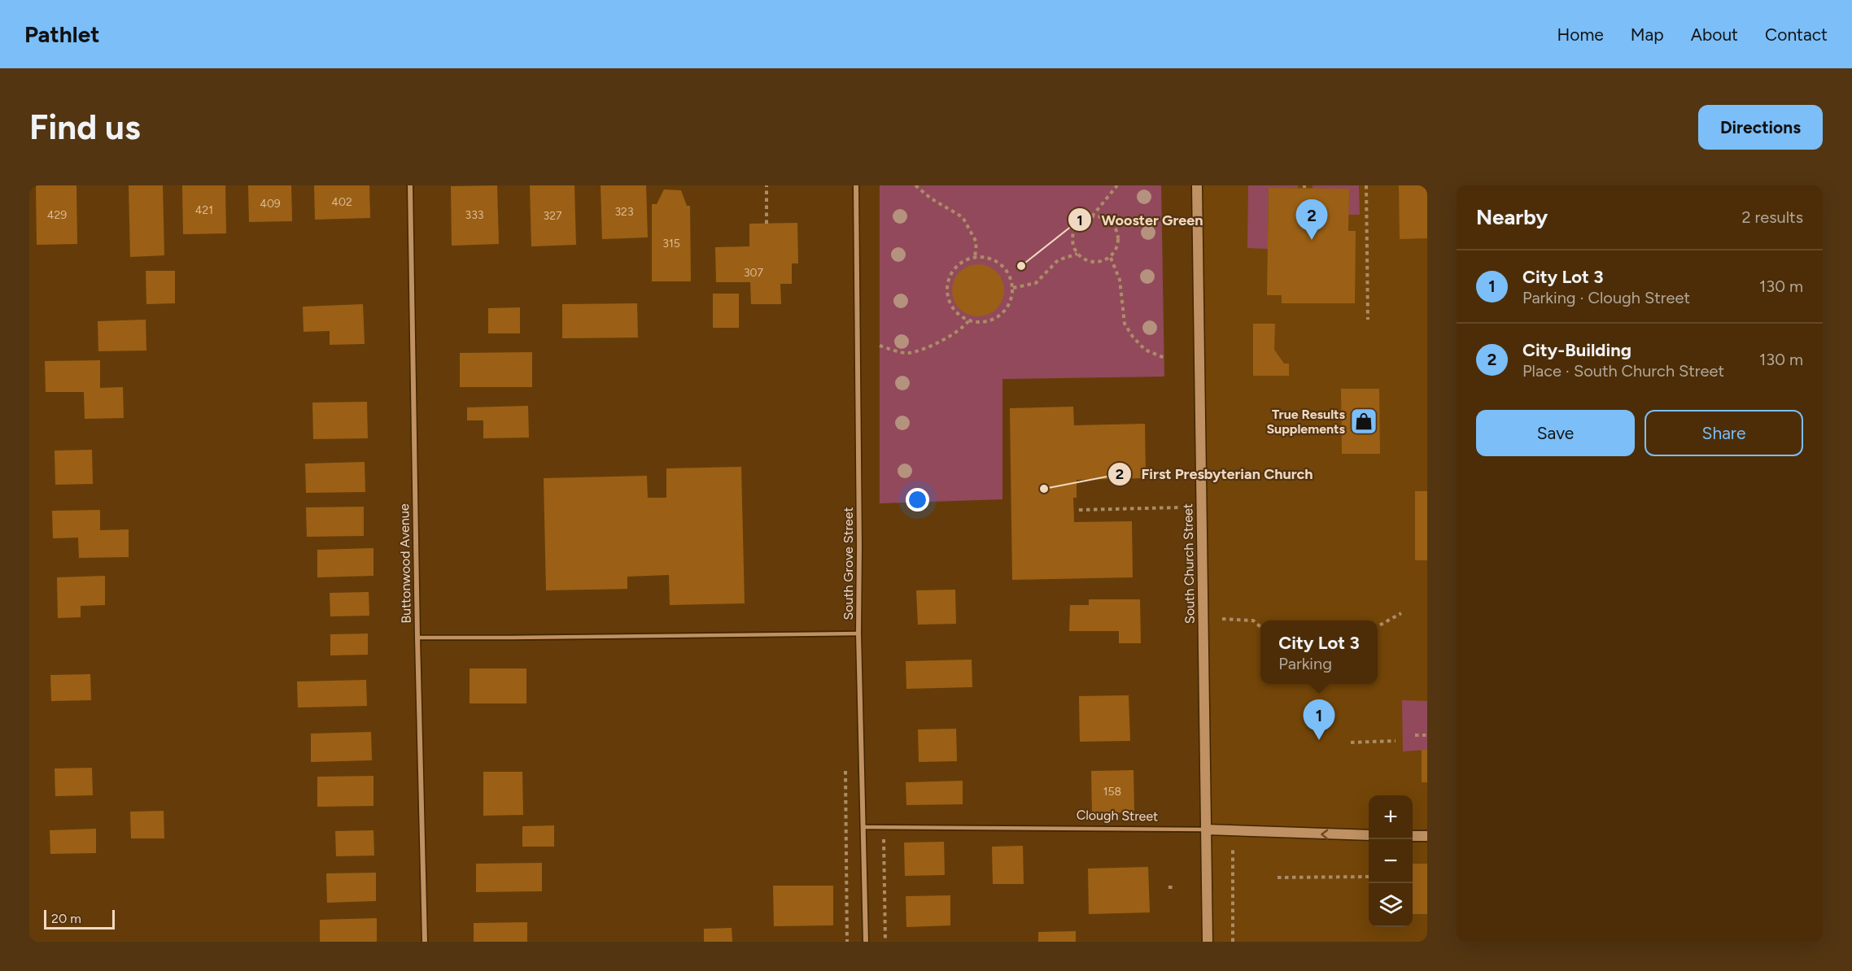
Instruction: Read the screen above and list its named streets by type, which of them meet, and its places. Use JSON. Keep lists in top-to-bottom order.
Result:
{
  "streets": {
    "street": [
      "Buttonwood Avenue",
      "South Grove Street",
      "South Church Street",
      "Clough Street"
    ]
  },
  "crossings": [
    ["South Grove Street", "Clough Street"],
    ["South Church Street", "Clough Street"]
  ],
  "places": {
    "other": ["Wooster Green", "First Presbyterian Church"],
    "shop": ["True Results Supplements"]
  },
  "house_numbers": [
    "402",
    "409",
    "421",
    "323",
    "429",
    "333",
    "327",
    "315",
    "307",
    "158"
  ],
  "scale_bar": "20 m",
  "page": {
    "header": "Pathlet",
    "nav": [
      "Home",
      "Map",
      "About",
      "Contact"
    ],
    "buttons": [
      "Directions",
      ["Save", "Share"]
    ],
    "title": "Find us",
    "heading": ["Nearby", "2 results"],
    "pins": ["2", "1"],
    "list": [
      {
        "mark": "1",
        "name": "City Lot 3",
        "note": "Parking · Clough Street",
        "value": "130 m"
      },
      {
        "mark": "2",
        "name": "City-Building",
        "note": "Place · South Church Street",
        "value": "130 m"
      }
    ],
    "popup": ["City Lot 3", "Parking"],
    "map_buttons": ["+", "−"],
    "scale": "20 m"
  }
}
